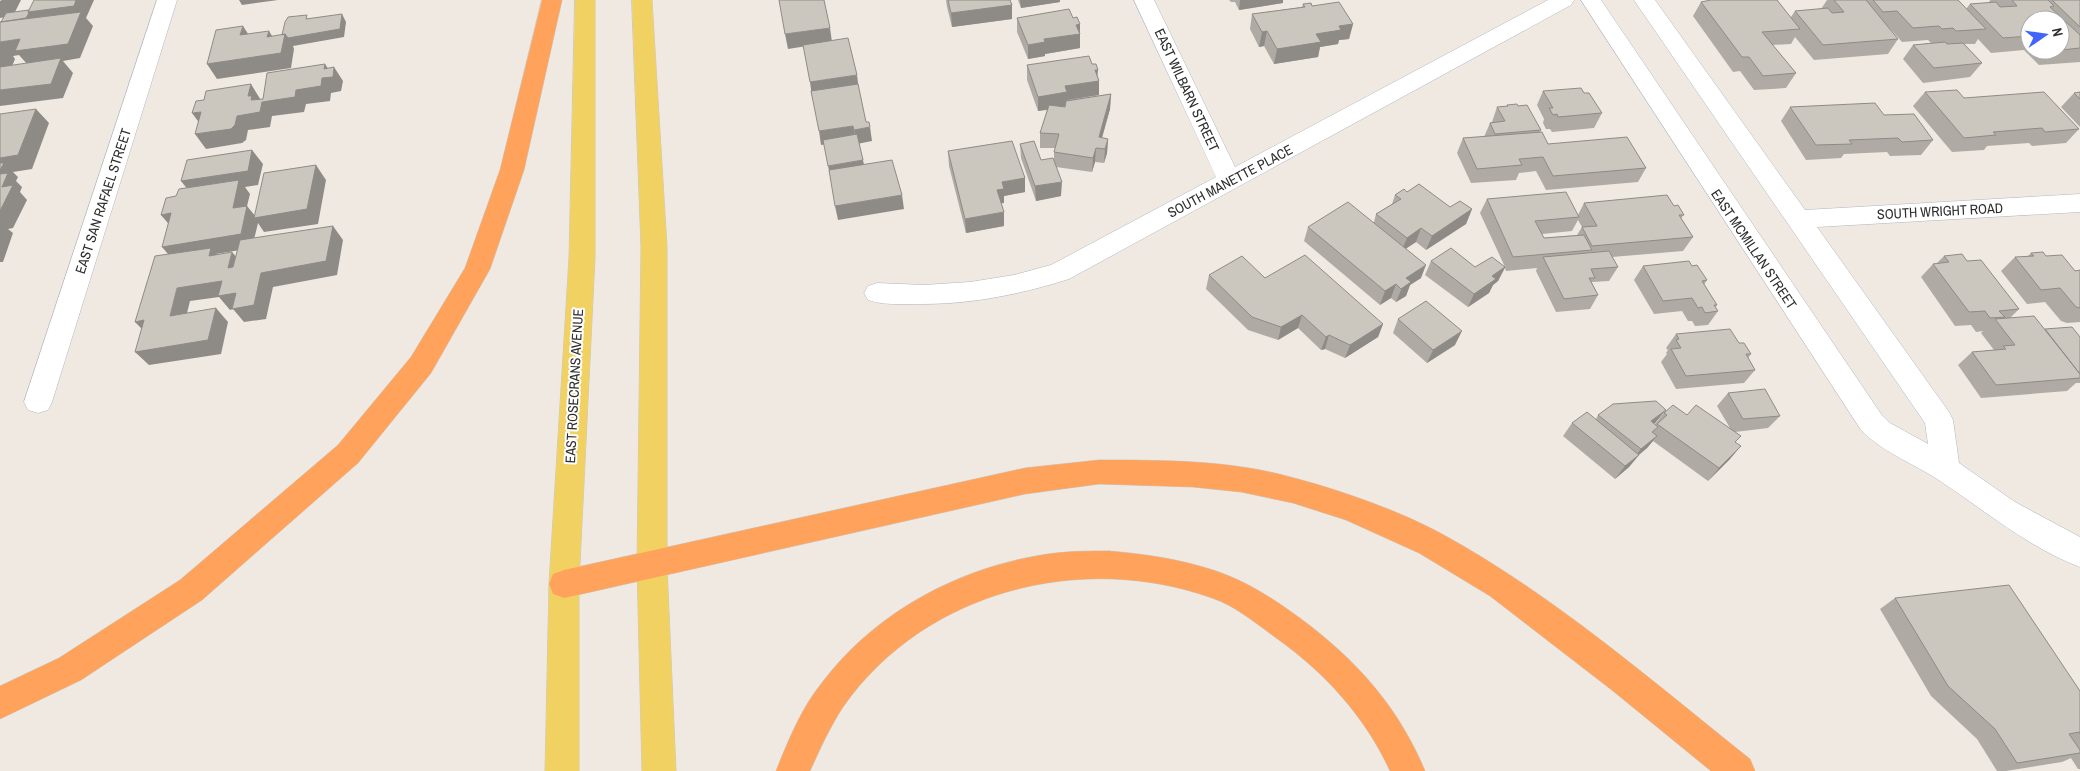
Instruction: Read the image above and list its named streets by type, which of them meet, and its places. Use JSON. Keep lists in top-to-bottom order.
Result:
{
  "streets": {
    "main road": ["EAST ROSECRANS AVENUE"],
    "street": [
      "EAST WILBARN STREET",
      "SOUTH MANETTE PLACE",
      "EAST SAN RAFAEL STREET",
      "SOUTH WRIGHT ROAD",
      "EAST MCMILLAN STREET"
    ]
  },
  "crossings": [
    ["EAST WILBARN STREET", "SOUTH MANETTE PLACE"]
  ],
  "north": "right"
}
